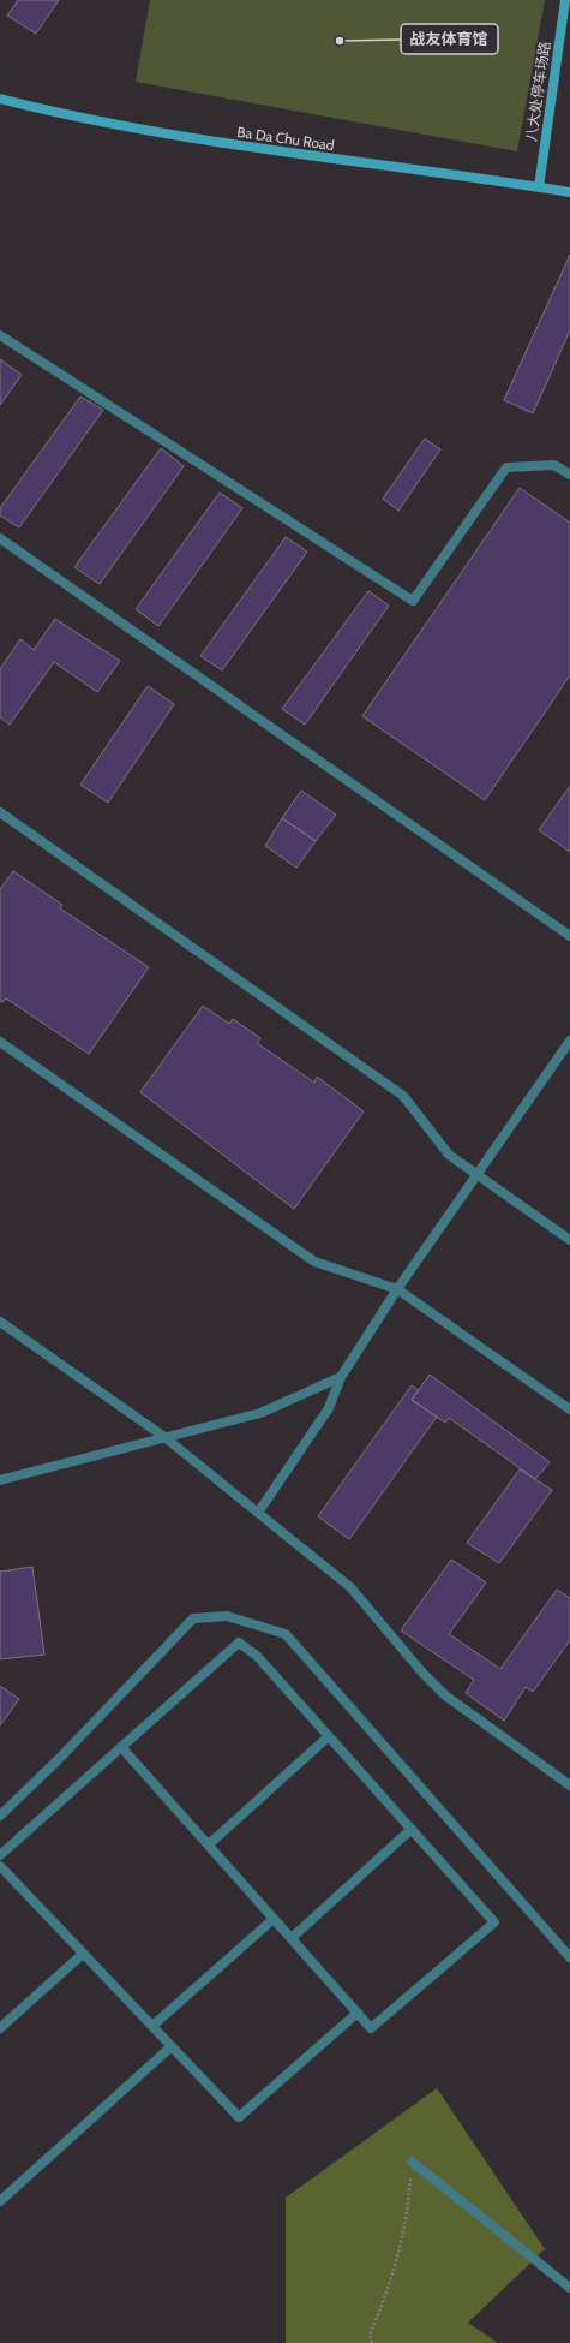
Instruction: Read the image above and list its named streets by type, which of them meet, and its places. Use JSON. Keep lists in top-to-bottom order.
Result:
{
  "streets": {
    "street": ["八大处停车场路", "Ba Da Chu Road"]
  },
  "crossings": [
    ["八大处停车场路", "Ba Da Chu Road"]
  ],
  "places": ["战友体育馆"]
}
